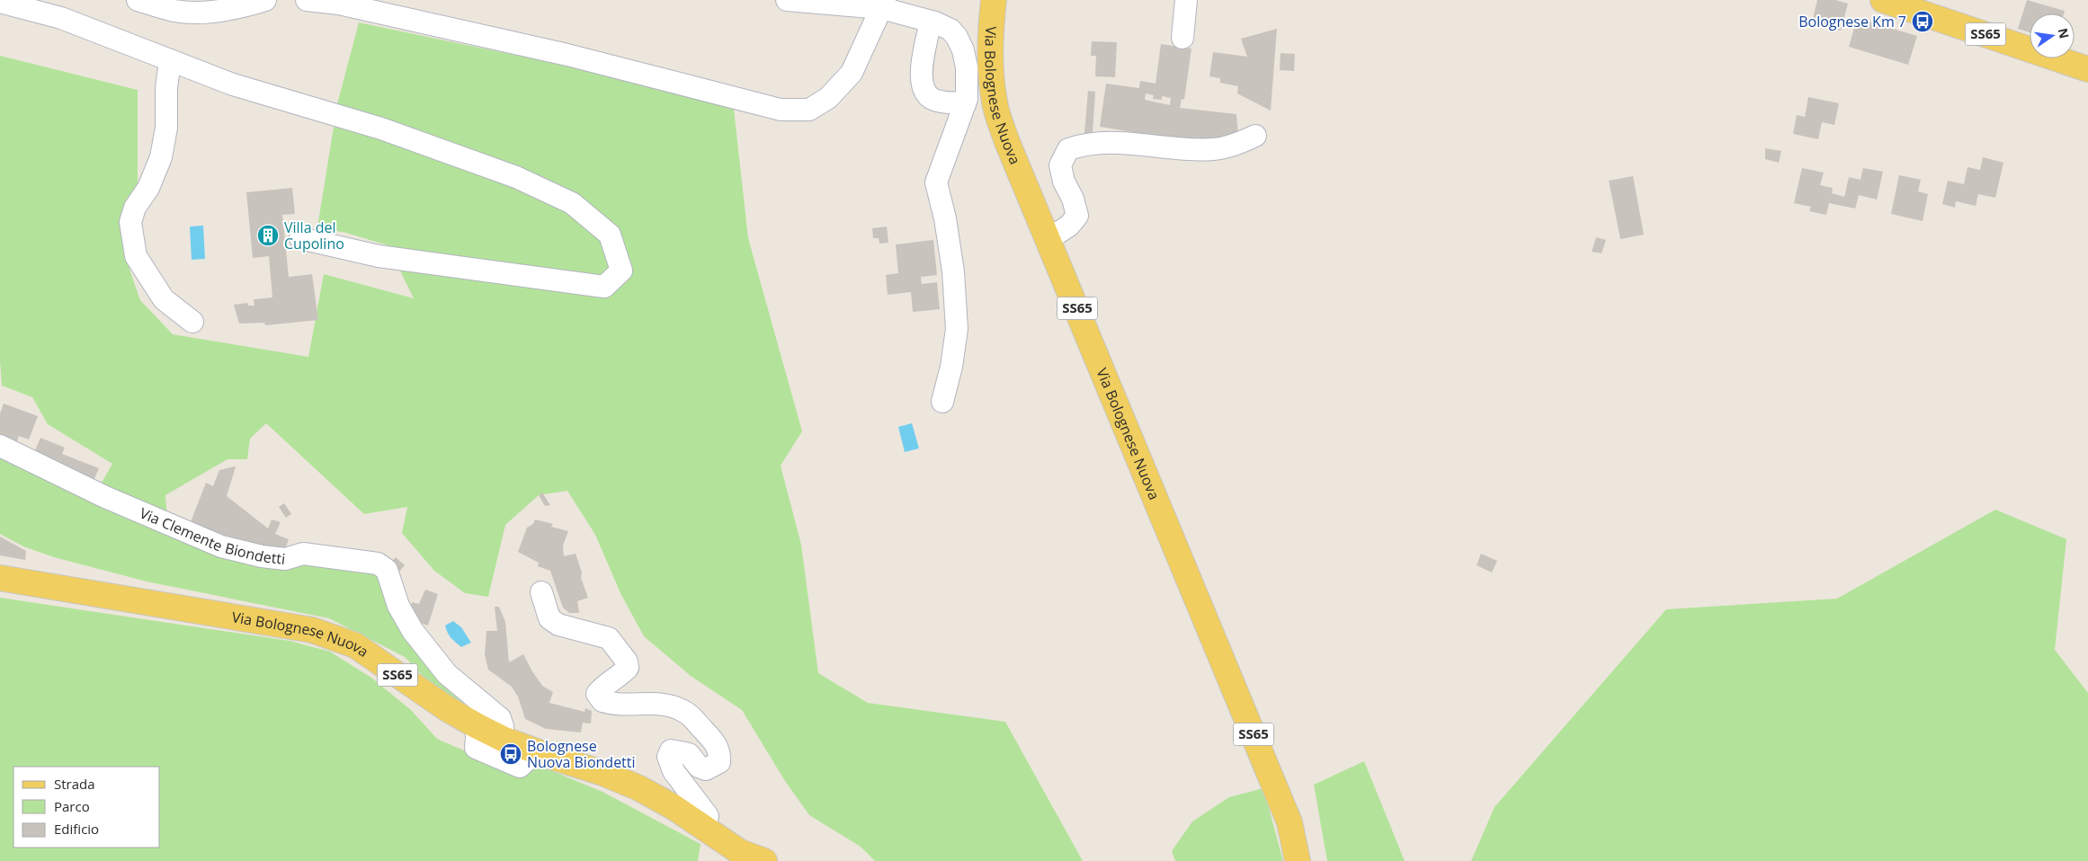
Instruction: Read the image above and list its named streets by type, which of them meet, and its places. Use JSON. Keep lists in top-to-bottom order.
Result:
{
  "streets": {
    "main road": ["SS65", "Via Bolognese Nuova"],
    "street": ["Via Clemente Biondetti"]
  },
  "crossings": [
    ["Via Bolognese Nuova", "Via Clemente Biondetti"]
  ],
  "places": {
    "bus stop": ["Bolognese Km 7", "Bolognese Nuova Biondetti"],
    "building": ["Villa del Cupolino"]
  },
  "legend": ["Strada", "Parco", "Edificio"],
  "north": "right"
}
